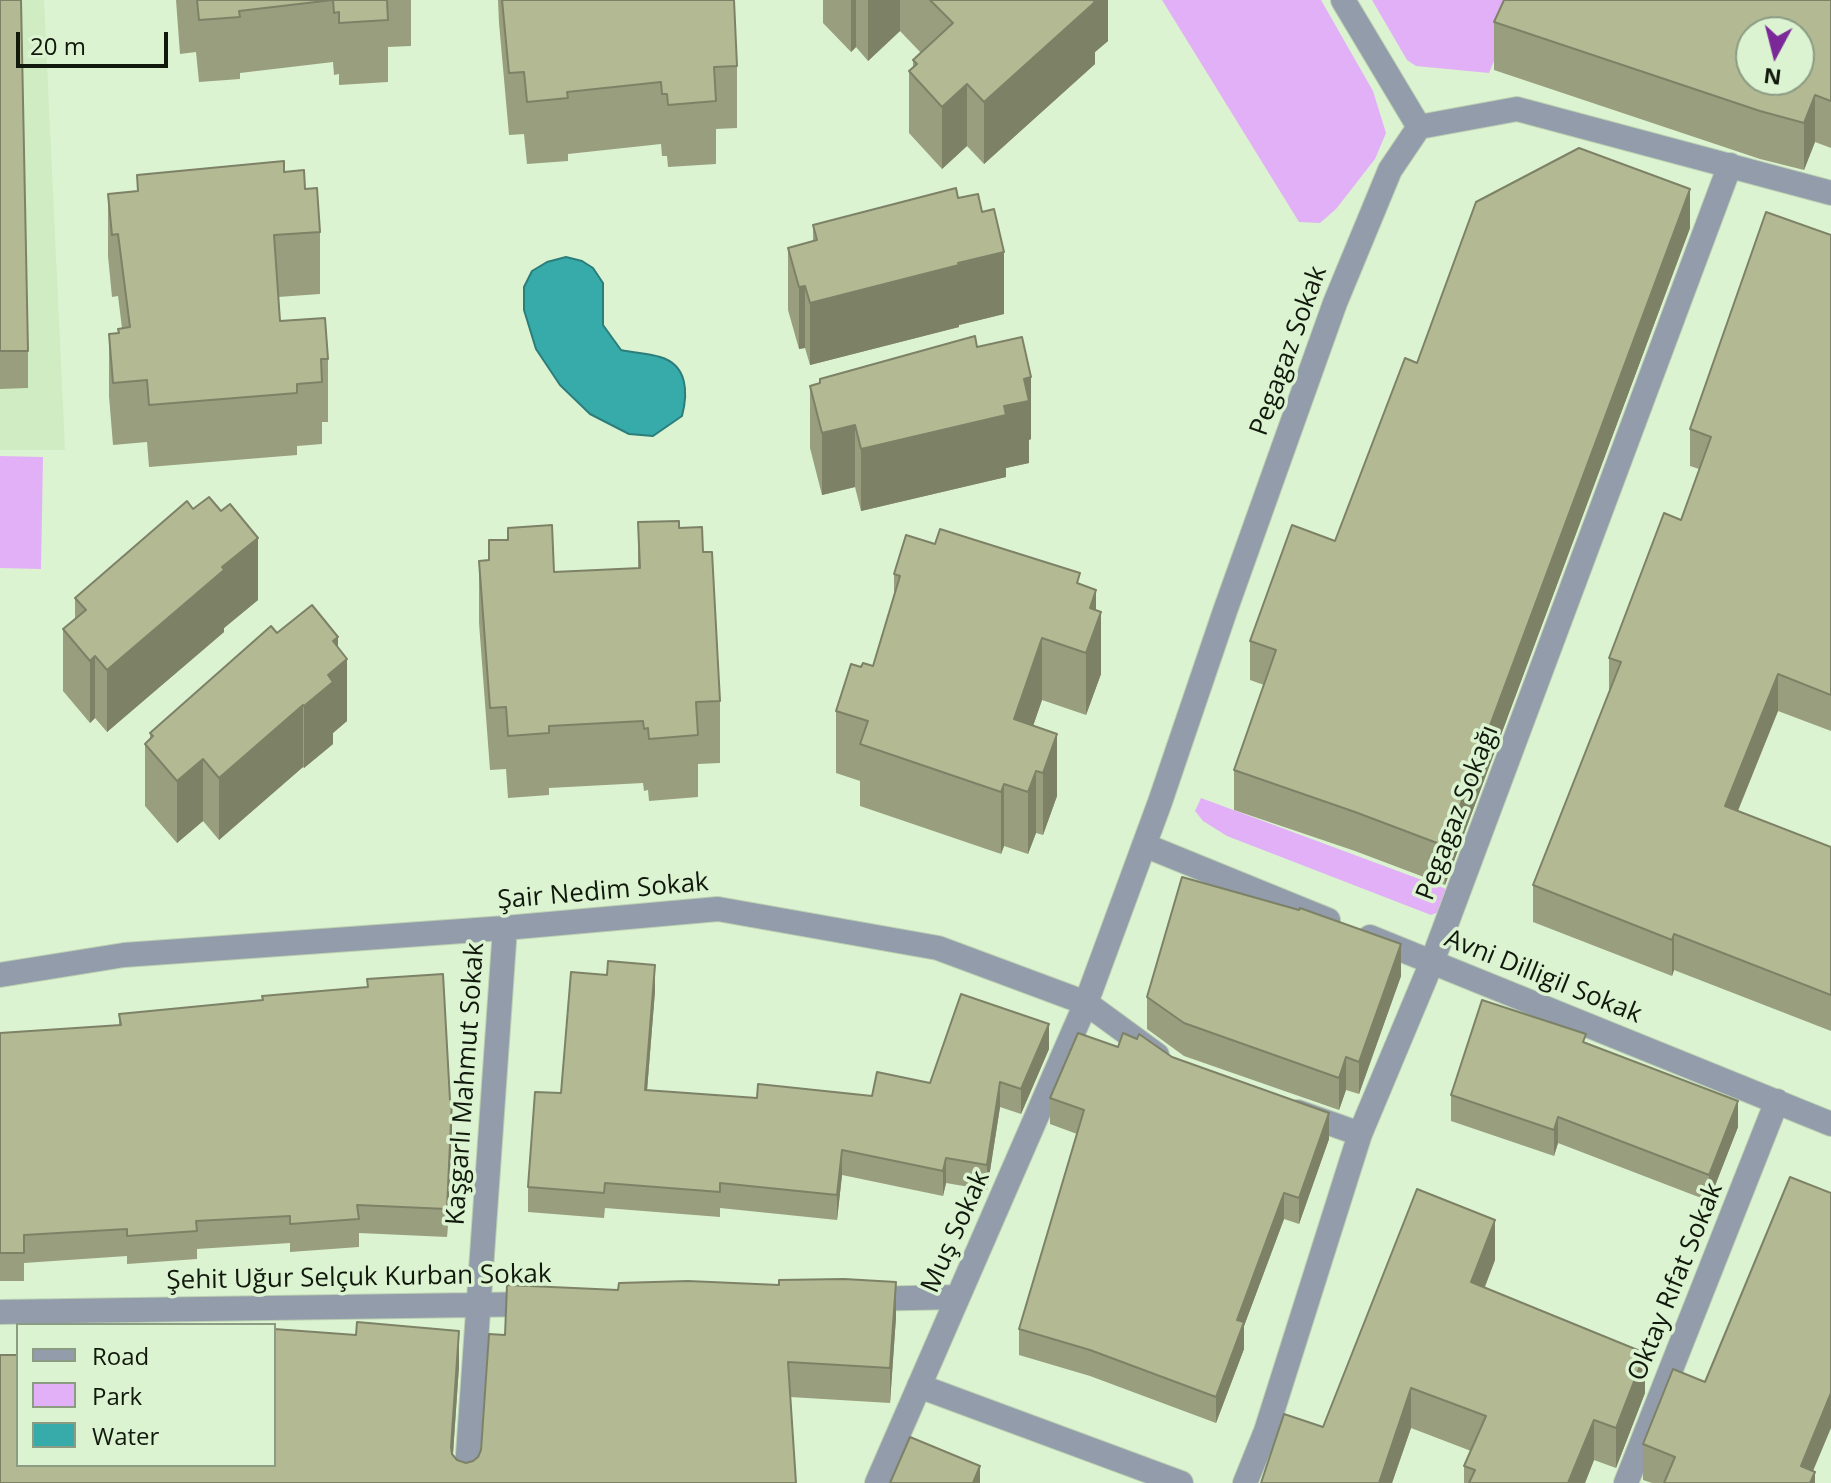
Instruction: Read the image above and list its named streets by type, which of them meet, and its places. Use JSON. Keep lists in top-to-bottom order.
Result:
{
  "streets": {
    "street": [
      "Pegagaz Sokak",
      "Pegagaz Sokağı",
      "Şair Nedim Sokak",
      "Avni Dilligil Sokak",
      "Kaşgarlı Mahmut Sokak",
      "Muş Sokak",
      "Şehit Uğur Selçuk Kurban Sokak",
      "Oktay Rıfat Sokak"
    ]
  },
  "crossings": [
    ["Pegagaz Sokak", "Şair Nedim Sokak"],
    ["Pegagaz Sokak", "Avni Dilligil Sokak"],
    ["Pegagaz Sokak", "Muş Sokak"],
    ["Pegagaz Sokağı", "Avni Dilligil Sokak"],
    ["Şair Nedim Sokak", "Kaşgarlı Mahmut Sokak"],
    ["Şair Nedim Sokak", "Muş Sokak"],
    ["Avni Dilligil Sokak", "Oktay Rıfat Sokak"],
    ["Kaşgarlı Mahmut Sokak", "Şehit Uğur Selçuk Kurban Sokak"]
  ],
  "legend": ["Road", "Park", "Water"],
  "scale_bar": "20 m",
  "north": "bottom"
}
